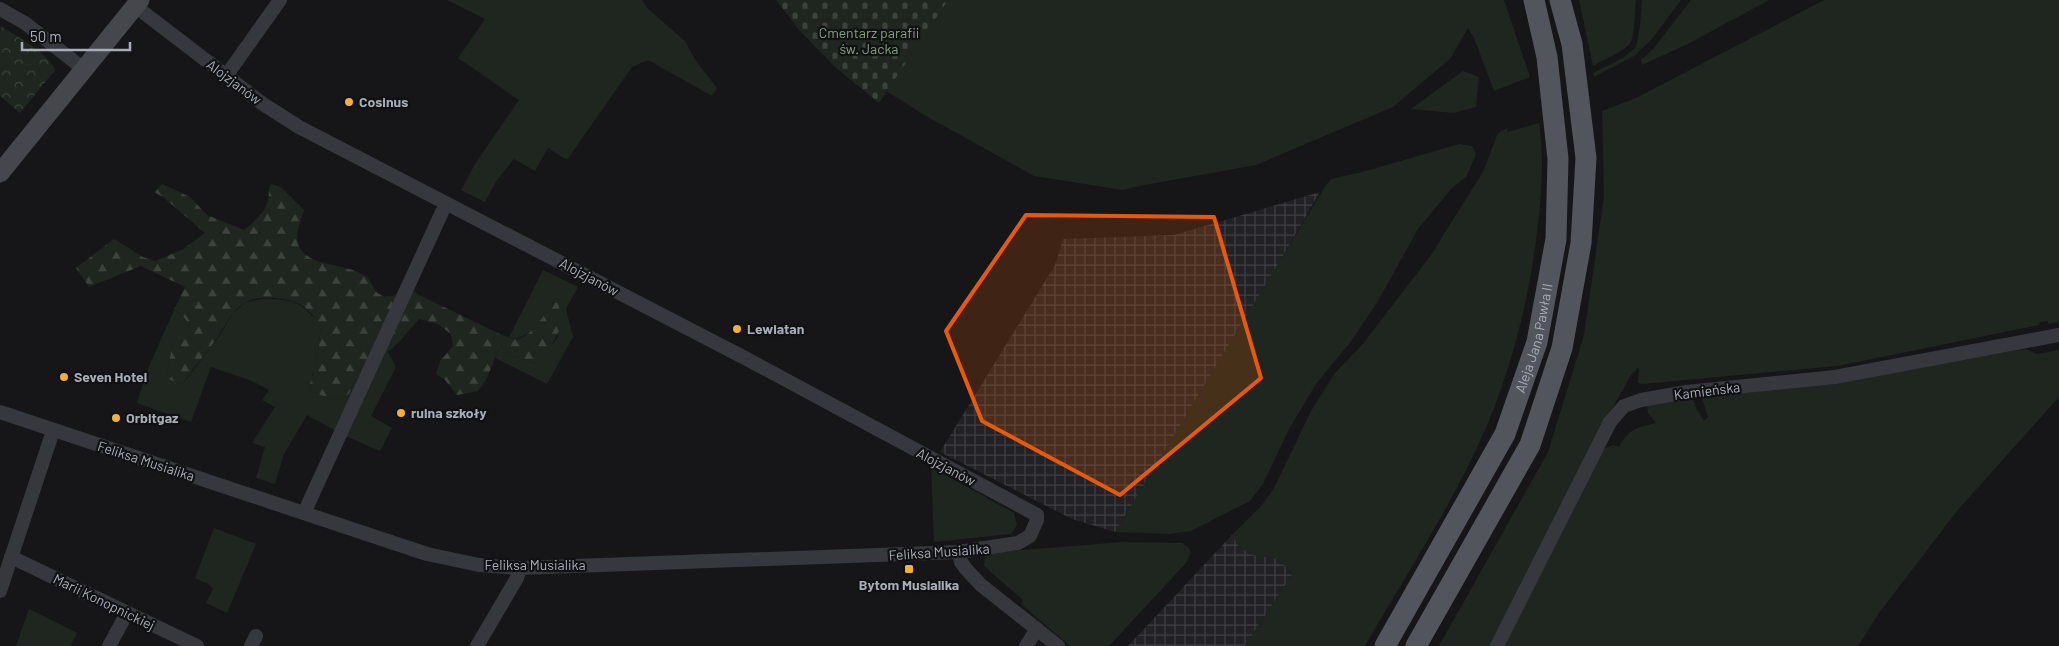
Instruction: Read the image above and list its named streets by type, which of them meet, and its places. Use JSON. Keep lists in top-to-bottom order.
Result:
{
  "streets": {
    "main road": ["Aleja Jana Pawła II"],
    "street": [
      "Alojzjanów",
      "Kamieńska",
      "Feliksa Musialika",
      "Marii Konopnickiej"
    ]
  },
  "crossings": [
    ["Alojzjanów", "Feliksa Musialika"]
  ],
  "parks": ["Cmentarz parafii św. Jacka"],
  "places": {
    "other": [
      "Cosinus",
      "Lewiatan",
      "Seven Hotel",
      "ruina szkoły",
      "Orbitgaz"
    ],
    "transit": ["Bytom Musialika"]
  },
  "scale_bar": "50 m"
}
